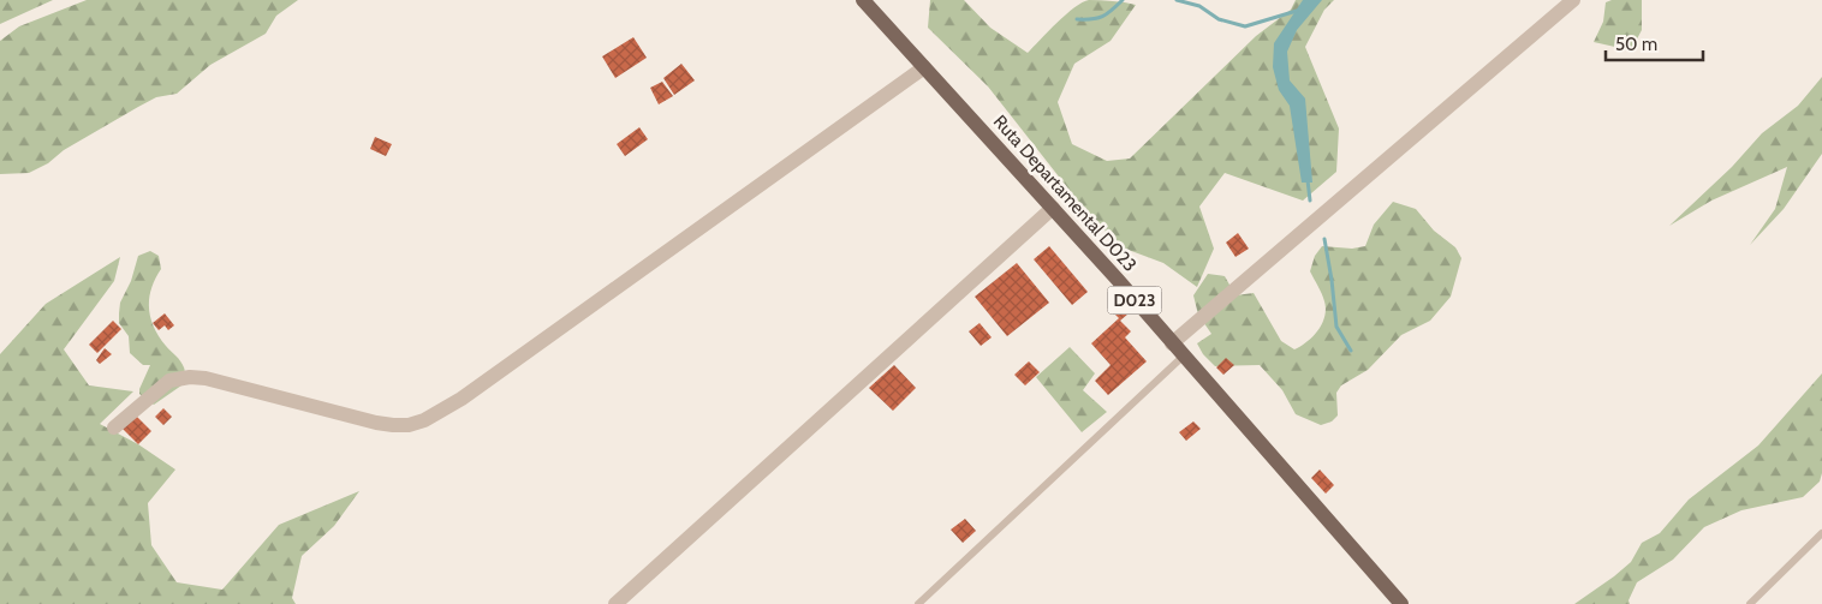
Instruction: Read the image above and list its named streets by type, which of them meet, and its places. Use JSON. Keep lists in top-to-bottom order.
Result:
{
  "streets": {
    "main road": ["Ruta Departamental D023", "D023"]
  },
  "scale_bar": "50 m"
}
